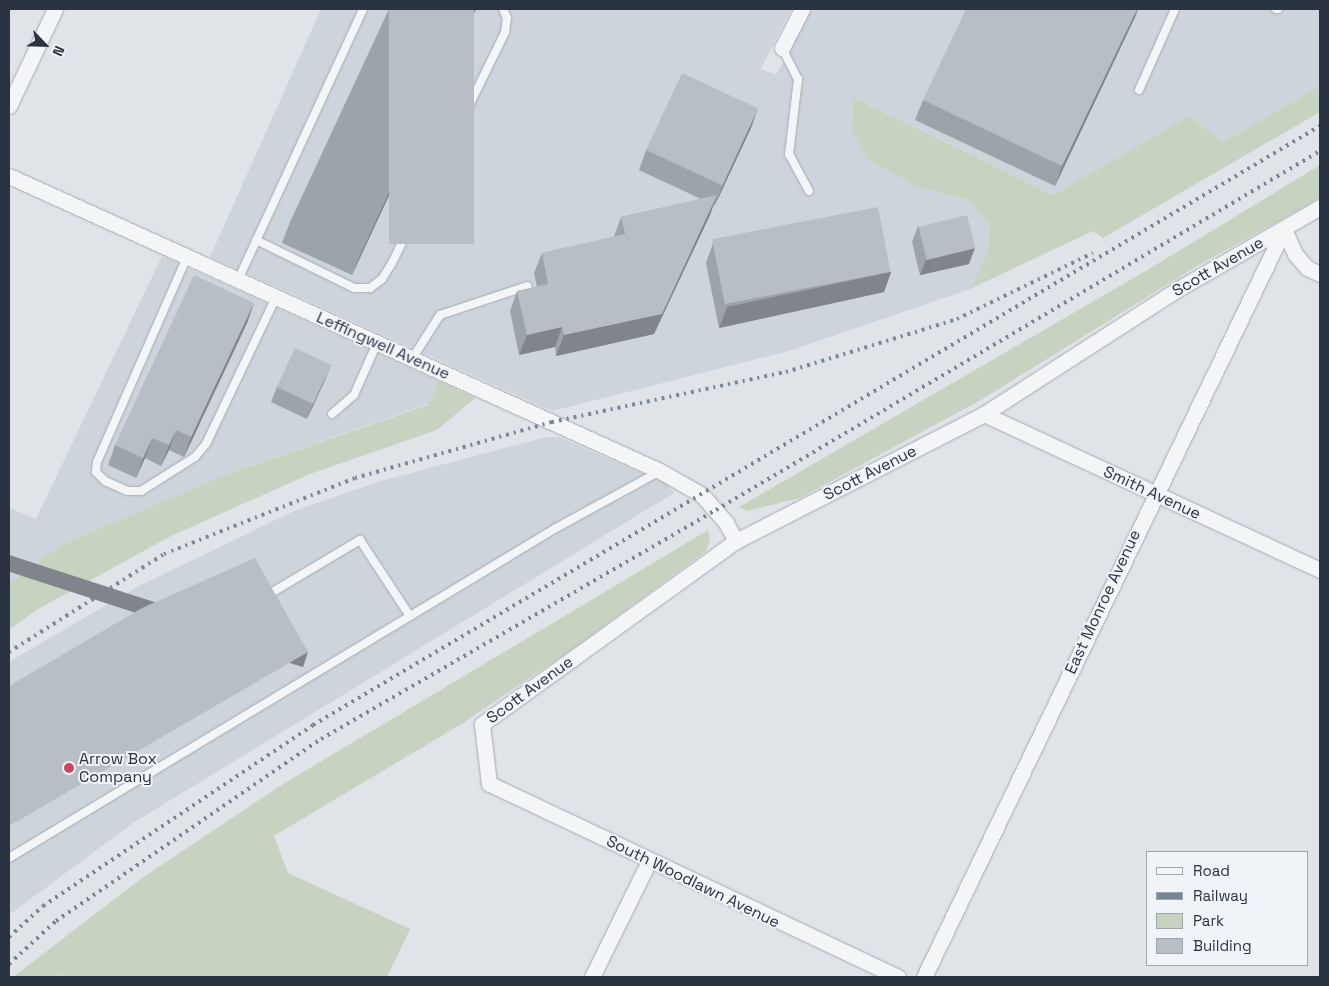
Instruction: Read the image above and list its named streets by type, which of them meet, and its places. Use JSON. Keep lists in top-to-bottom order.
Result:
{
  "streets": {
    "street": [
      "Scott Avenue",
      "Leffingwell Avenue",
      "Smith Avenue",
      "East Monroe Avenue",
      "South Woodlawn Avenue"
    ]
  },
  "crossings": [
    ["Scott Avenue", "Leffingwell Avenue"],
    ["Scott Avenue", "Smith Avenue"],
    ["Scott Avenue", "East Monroe Avenue"],
    ["Scott Avenue", "South Woodlawn Avenue"],
    ["Smith Avenue", "East Monroe Avenue"]
  ],
  "places": ["Arrow Box Company"],
  "legend": [
    "Road",
    "Railway",
    "Park",
    "Building"
  ],
  "north": "bottom right"
}
